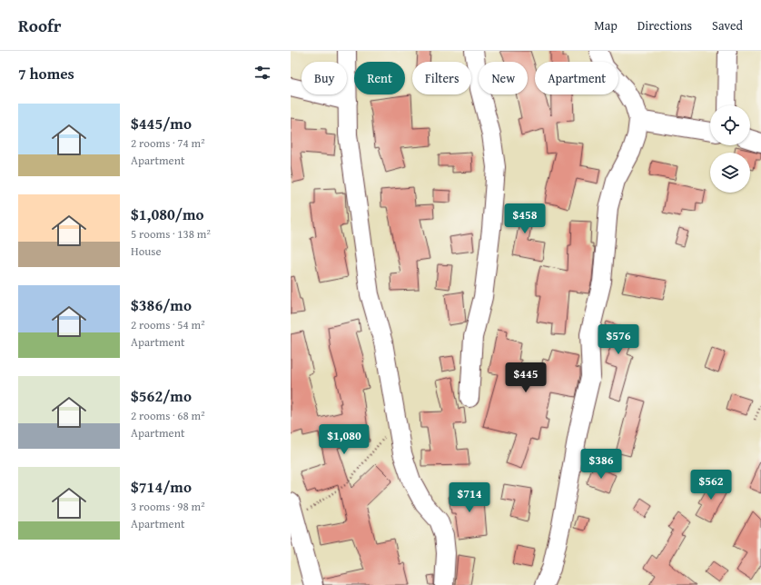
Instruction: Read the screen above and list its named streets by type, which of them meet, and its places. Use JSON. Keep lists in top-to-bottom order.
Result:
{
  "page": {
    "header": "Roofr",
    "nav": ["Map", "Directions", "Saved"],
    "heading": "7 homes",
    "chip": [
      "Buy",
      "Rent",
      "Filters",
      "New",
      "Apartment"
    ],
    "list": [
      {
        "name": "$445/mo",
        "note": "2 rooms · 74 m² · Apartment"
      },
      {
        "name": "$1,080/mo",
        "note": "5 rooms · 138 m² · House"
      },
      {
        "name": "$386/mo",
        "note": "2 rooms · 54 m² · Apartment"
      },
      {
        "name": "$562/mo",
        "note": "2 rooms · 68 m² · Apartment"
      },
      {
        "name": "$714/mo",
        "note": "3 rooms · 98 m² · Apartment"
      }
    ],
    "price": [
      "$458",
      "$576",
      "$445",
      "$1,080",
      "$386",
      "$562",
      "$714"
    ]
  }
}
